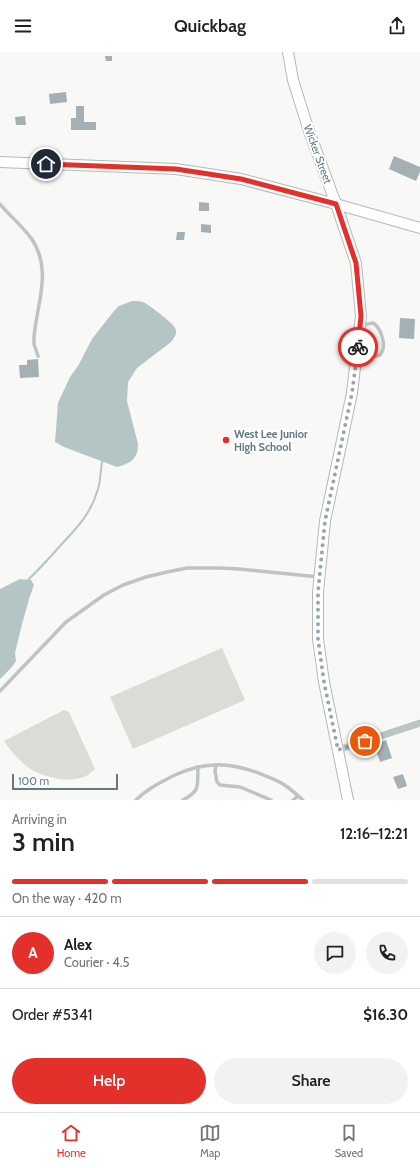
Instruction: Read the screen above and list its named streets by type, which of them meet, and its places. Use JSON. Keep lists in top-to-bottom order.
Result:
{
  "streets": {
    "main road": ["Wicker Street"]
  },
  "places": ["West Lee Junior High School"],
  "scale_bar": "100 m",
  "page": {
    "header": "Quickbag",
    "scale": "100 m",
    "heading": ["3 min", "Arriving in", "12:16–12:21"],
    "panel": [
      "Alex",
      "Courier · 4.5",
      "Order #5341",
      "$16.30"
    ],
    "bar": "On the way · 420 m",
    "round": "A",
    "buttons": ["Help", "Share"],
    "tabs": ["Home", "Map", "Saved"]
  }
}
